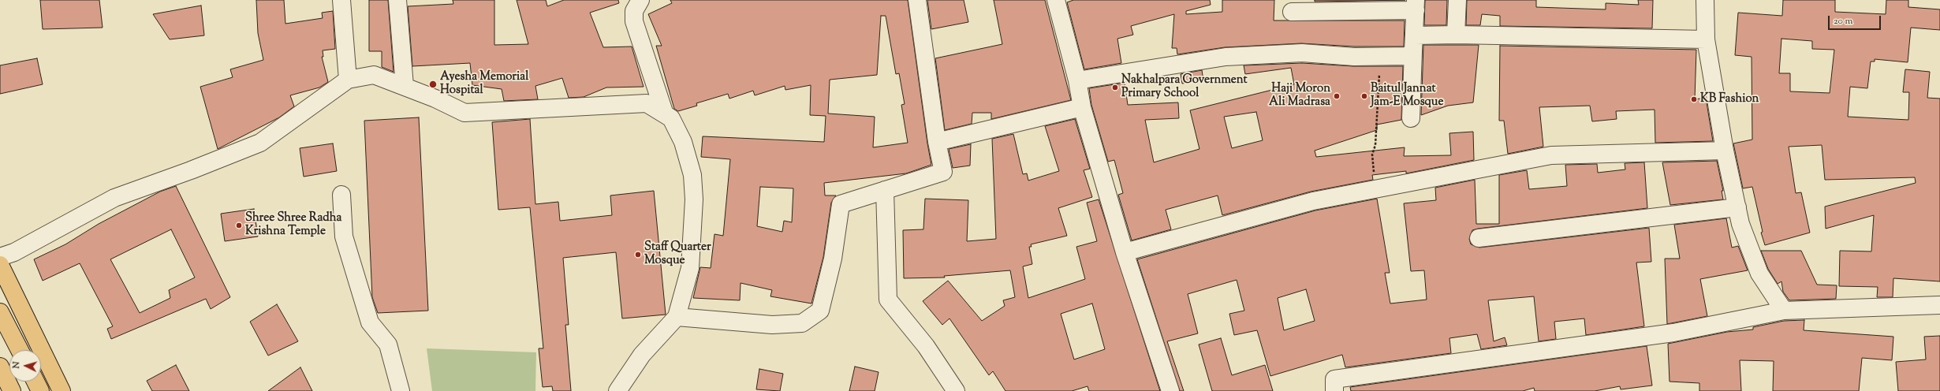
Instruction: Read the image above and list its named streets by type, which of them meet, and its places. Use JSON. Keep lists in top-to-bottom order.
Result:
{
  "places": [
    "Ayesha Memorial Hospital",
    "Nakhalpara Government Primary School",
    "Haji Moron Ali Madrasa",
    "Baitul Jannat Jam-E Mosque",
    "KB Fashion",
    "Shree Shree Radha Krishna Temple",
    "Staff Quarter Mosque"
  ],
  "scale_bar": "20 m",
  "north": "left"
}
